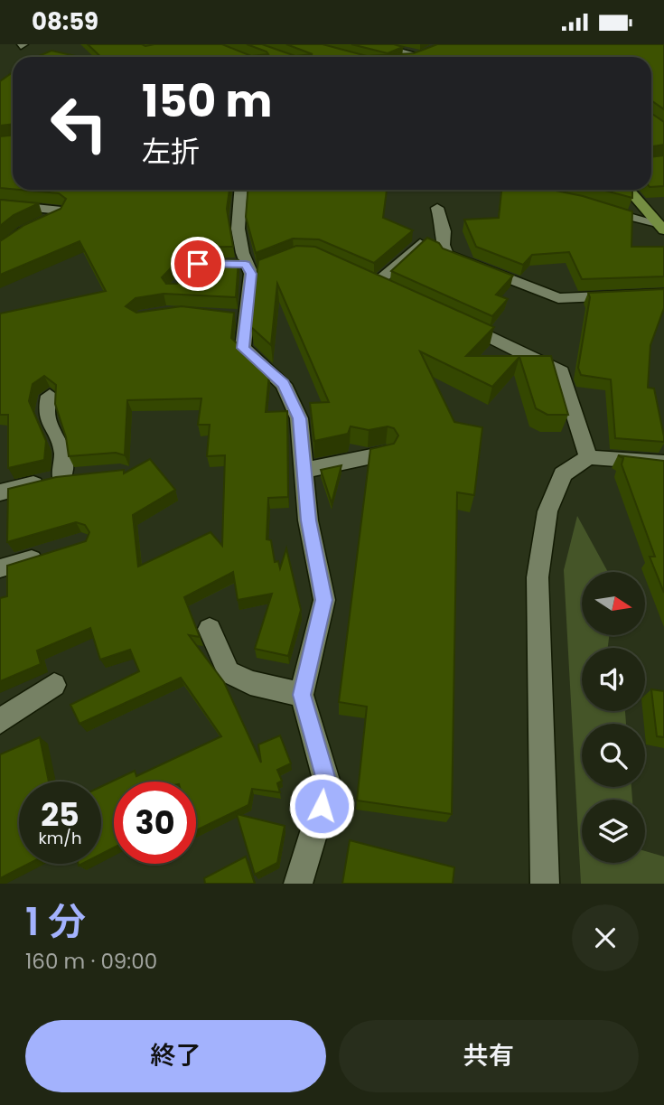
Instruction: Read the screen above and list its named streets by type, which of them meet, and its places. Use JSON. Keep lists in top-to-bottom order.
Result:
{
  "north": "right",
  "page": {
    "status": "08:59",
    "turn": ["150 m", "左折"],
    "speed": "25 km/h",
    "limit": "30",
    "heading": ["1 分", "160 m · 09:00"],
    "buttons": ["終了", "共有"]
  }
}
